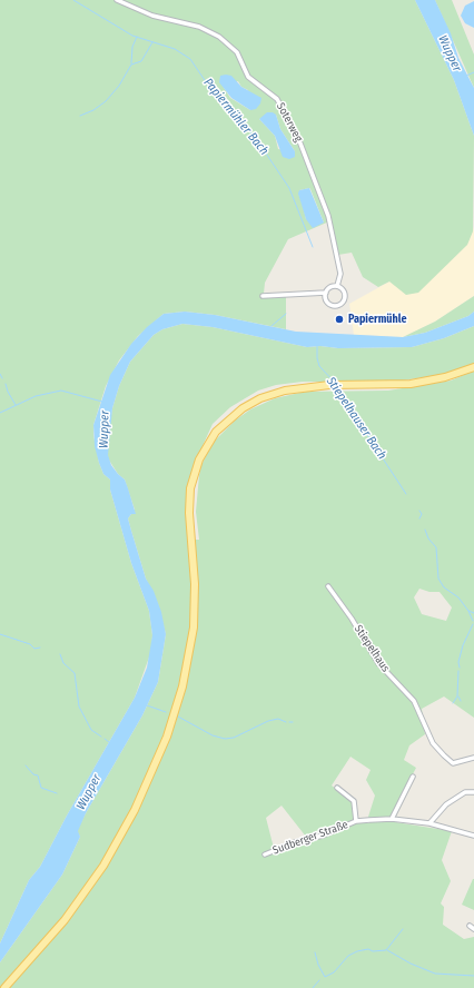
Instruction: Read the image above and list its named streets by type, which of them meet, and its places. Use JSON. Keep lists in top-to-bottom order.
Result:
{
  "streets": {
    "street": ["Soterweg", "Stiepelhaus", "Sudberger Straße"]
  },
  "water": ["Wupper", "Papiermühler Bach", "Stiepelhauser Bach"],
  "places": ["Papiermühle"]
}
